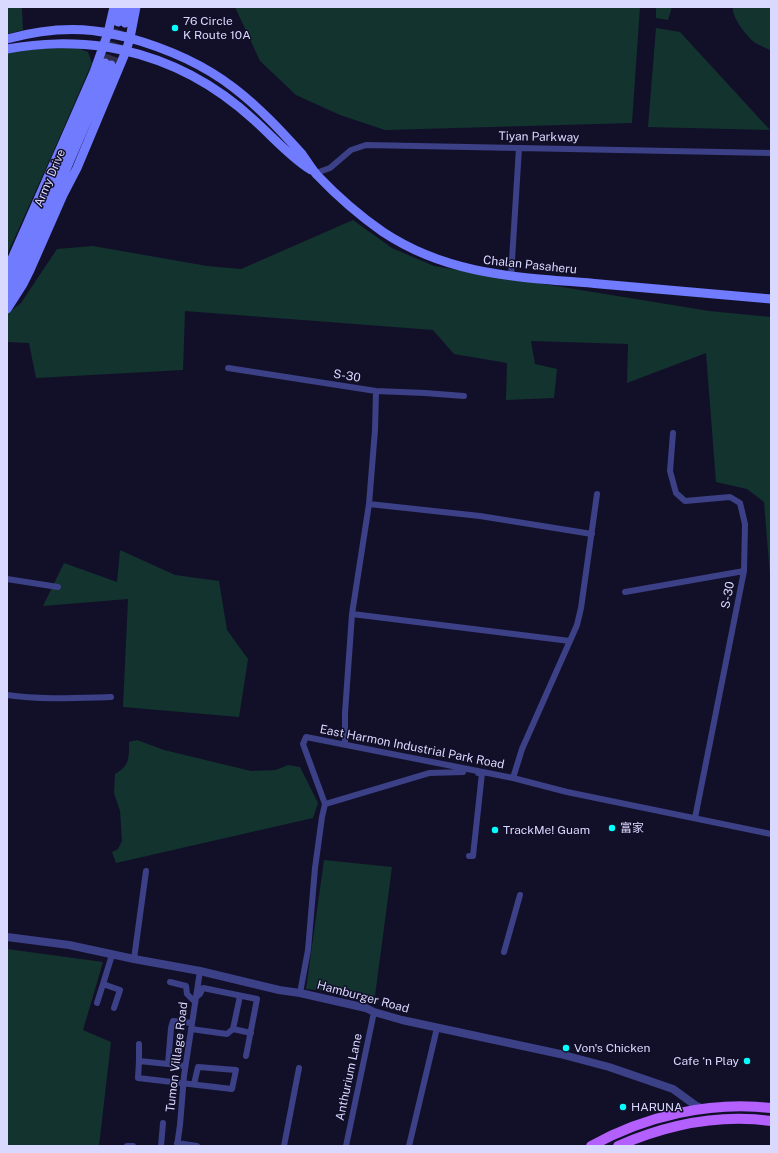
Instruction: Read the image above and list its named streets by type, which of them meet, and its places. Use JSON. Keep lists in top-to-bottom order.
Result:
{
  "streets": {
    "main road": ["Army Drive", "Chalan Pasaheru"],
    "street": [
      "Tiyan Parkway",
      "S-30",
      "East Harmon Industrial Park Road",
      "Hamburger Road",
      "Tumon Village Road",
      "Anthurium Lane"
    ]
  },
  "crossings": [
    ["Tiyan Parkway", "Chalan Pasaheru"],
    ["S-30", "East Harmon Industrial Park Road"],
    ["Hamburger Road", "Tumon Village Road"],
    ["Hamburger Road", "Anthurium Lane"]
  ],
  "places": [
    "76 Circle K Route 10A",
    "富家",
    "TrackMe! Guam",
    "Von's Chicken",
    "Cafe ‘n Play",
    "HARUNA"
  ]
}
